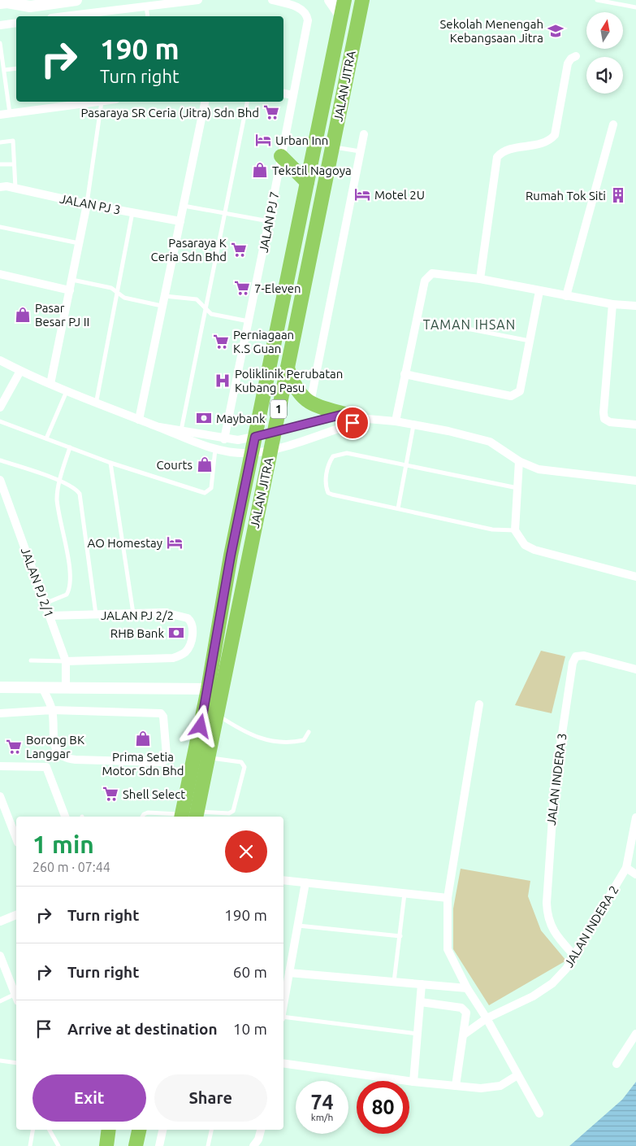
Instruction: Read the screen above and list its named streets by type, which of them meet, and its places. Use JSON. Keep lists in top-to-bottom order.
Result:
{
  "streets": {
    "highway": ["JALAN JITRA", "1"],
    "street": [
      "JALAN PJ 3",
      "JALAN PJ 7",
      "JALAN PJ 2/1",
      "JALAN PJ 2/2",
      "JALAN INDERA 3",
      "JALAN INDERA 2"
    ]
  },
  "crossings": [
    ["JALAN PJ 2/1", "JALAN PJ 2/2"],
    ["JALAN INDERA 3", "JALAN INDERA 2"]
  ],
  "districts": ["TAMAN IHSAN"],
  "places": {
    "school or university": ["Sekolah Menengah Kebangsaan Jitra"],
    "supermarket": [
      "Pasaraya SR Ceria (Jitra) Sdn Bhd",
      "Pasaraya K Ceria Sdn Bhd",
      "7-Eleven",
      "Perniagaan K.S Guan",
      "Borong BK Langgar",
      "Shell Select"
    ],
    "hotel": ["Urban Inn", "Motel 2U", "AO Homestay"],
    "shop": [
      "Tekstil Nagoya",
      "Pasar Besar PJ II",
      "Courts",
      "Prima Setia Motor Sdn Bhd"
    ],
    "building": ["Rumah Tok Siti"],
    "hospital": ["Poliklinik Perubatan Kubang Pasu"],
    "bank": ["Maybank", "RHB Bank"]
  },
  "north": "top",
  "page": {
    "turn": ["190 m", "Turn right"],
    "heading": ["1 min", "260 m · 07:44"],
    "list": [
      {
        "name": "Turn right",
        "value": "190 m"
      },
      {
        "name": "Turn right",
        "value": "60 m"
      },
      {
        "name": "Arrive at destination",
        "value": "10 m"
      }
    ],
    "buttons": ["Exit", "Share"],
    "speed": "74 km/h",
    "limit": "80"
  }
}
